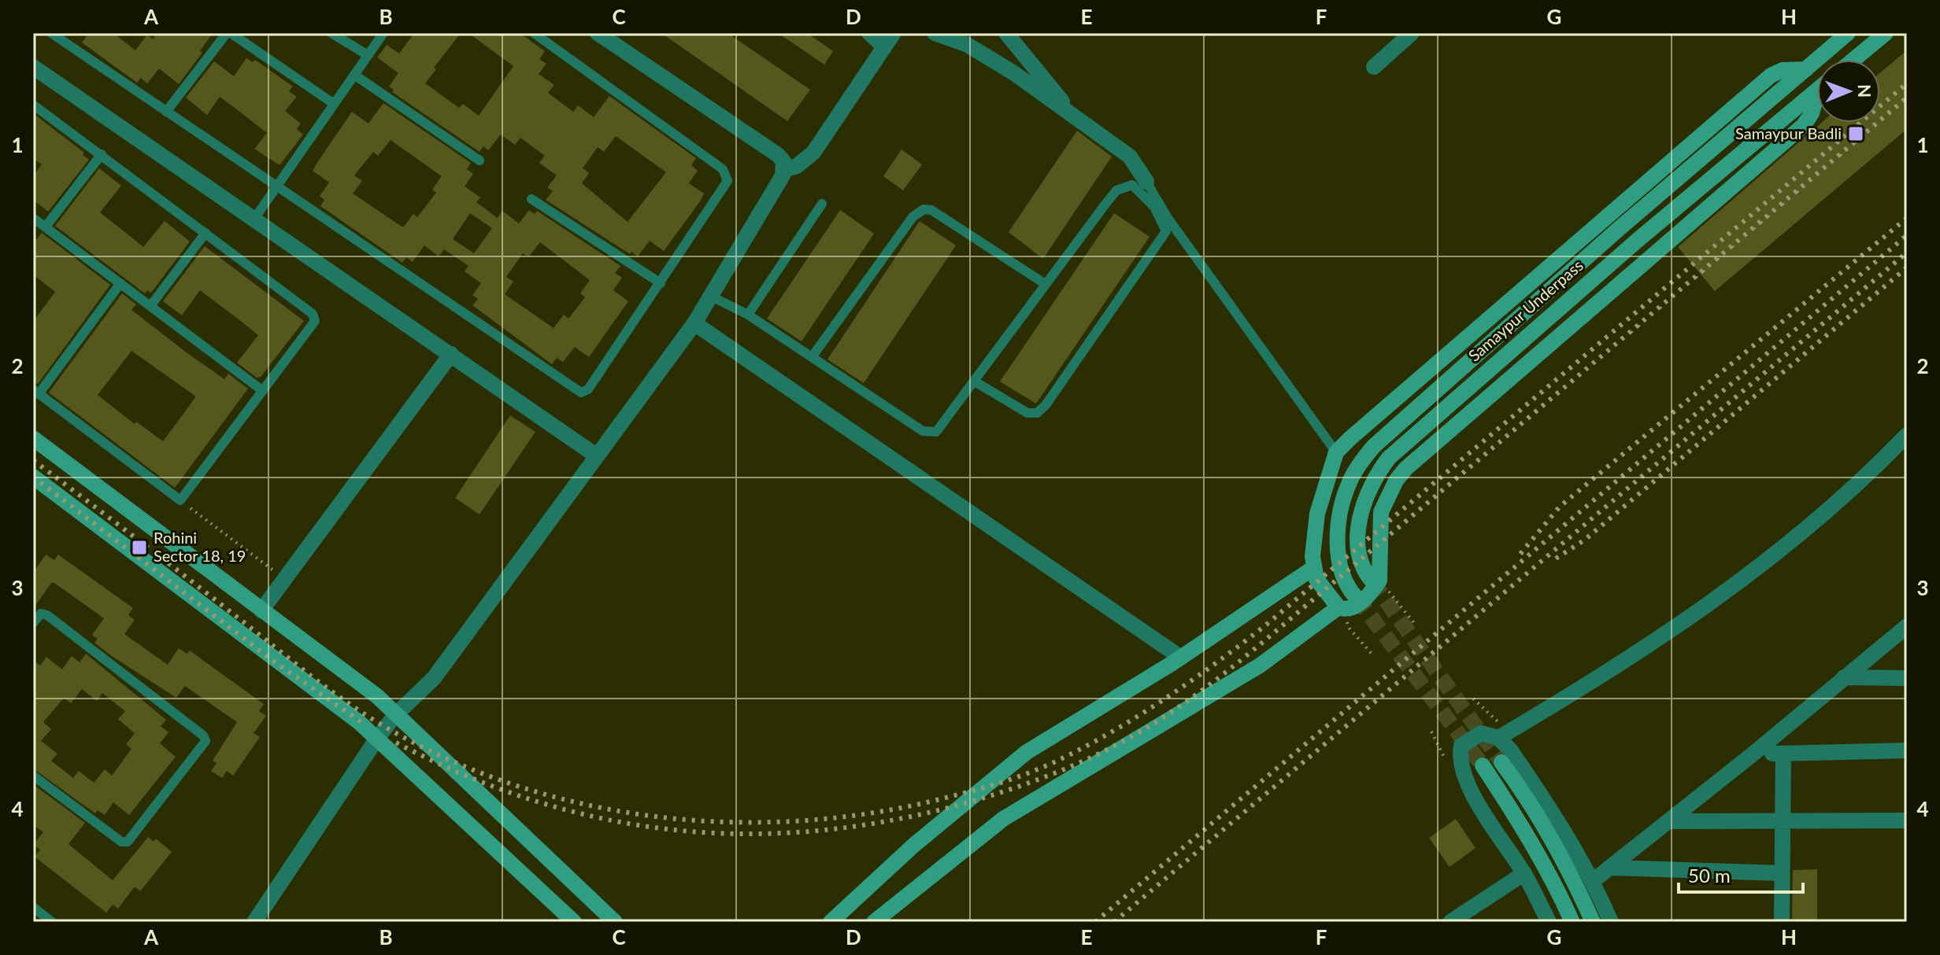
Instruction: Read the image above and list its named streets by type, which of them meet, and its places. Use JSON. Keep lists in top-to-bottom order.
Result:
{
  "streets": {
    "street": ["Samaypur Underpass"]
  },
  "places": {
    "transit": ["Samaypur Badli", "Rohini Sector 18, 19"]
  },
  "scale_bar": "50 m",
  "north": "right",
  "grid": {
    "columns": [
      "A",
      "B",
      "C",
      "D",
      "E",
      "F",
      "G",
      "H"
    ],
    "rows": [
      "1",
      "2",
      "3",
      "4"
    ]
  }
}
